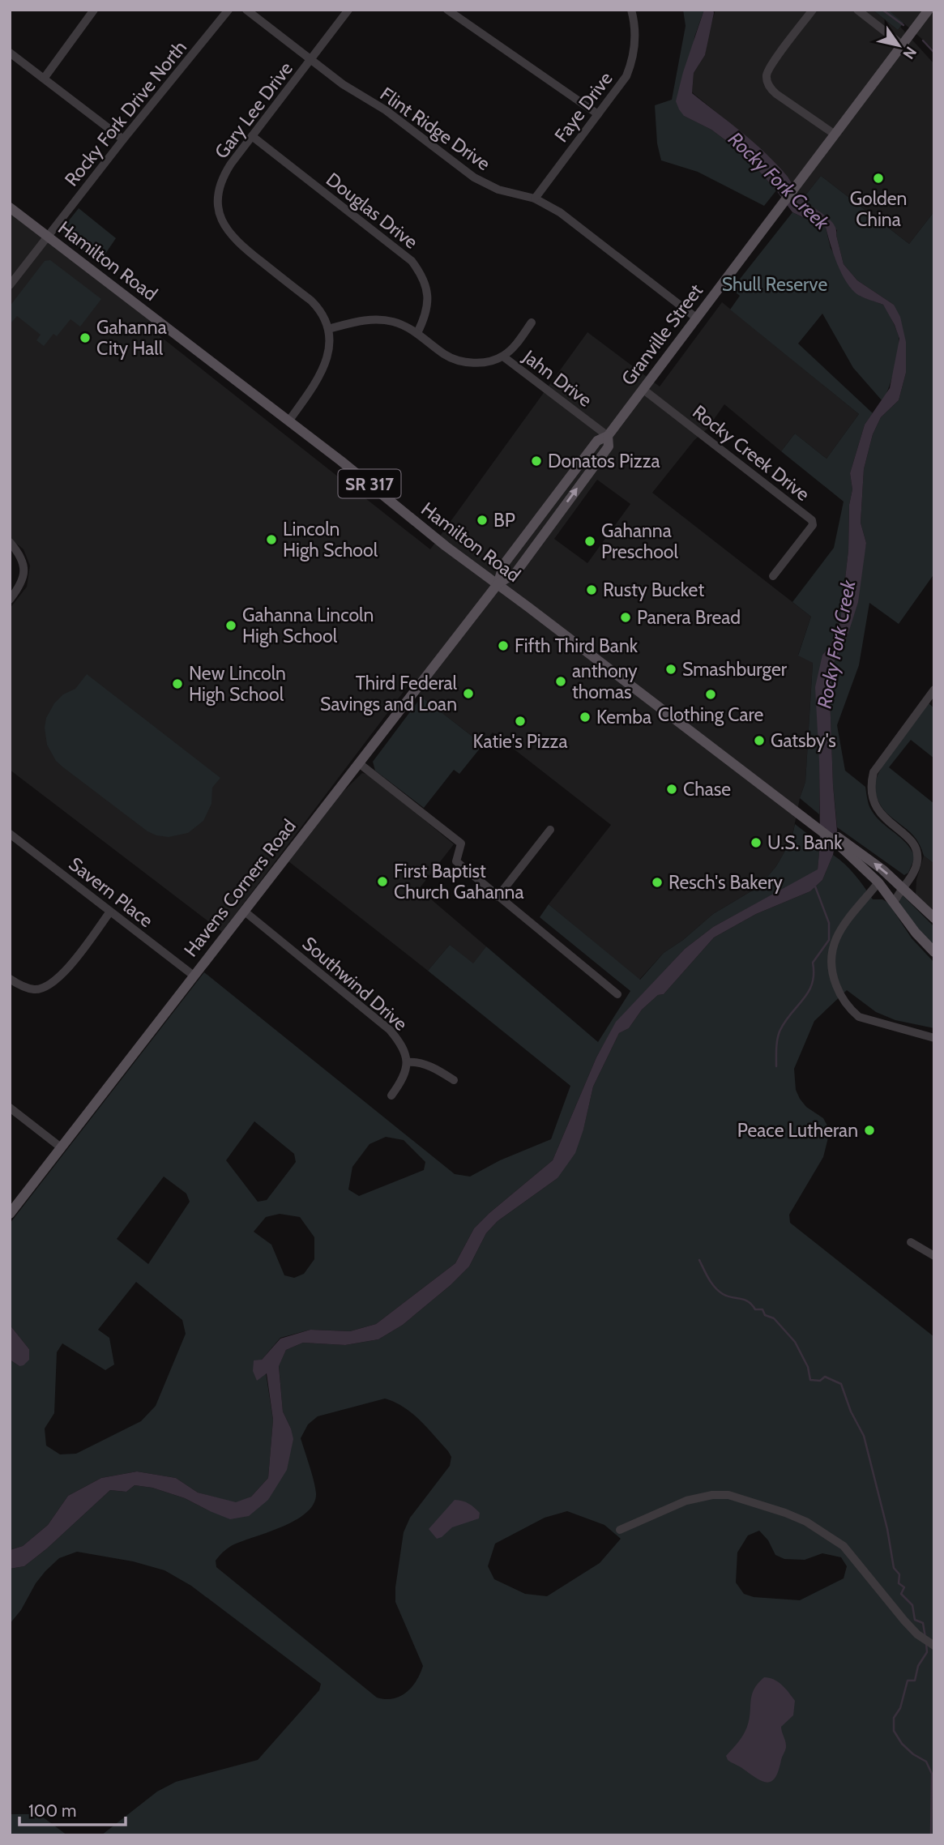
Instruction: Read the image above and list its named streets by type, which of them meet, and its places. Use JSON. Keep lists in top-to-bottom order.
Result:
{
  "streets": {
    "main road": [
      "Hamilton Road",
      "Granville Street",
      "SR 317",
      "Havens Corners Road"
    ],
    "street": [
      "Faye Drive",
      "Gary Lee Drive",
      "Rocky Fork Drive North",
      "Flint Ridge Drive",
      "Douglas Drive",
      "Jahn Drive",
      "Rocky Creek Drive",
      "Savern Place",
      "Southwind Drive"
    ]
  },
  "crossings": [
    ["Faye Drive", "Flint Ridge Drive"],
    ["Gary Lee Drive", "Flint Ridge Drive"],
    ["Gary Lee Drive", "Douglas Drive"],
    ["Gary Lee Drive", "Hamilton Road"],
    ["Gary Lee Drive", "Jahn Drive"],
    ["Rocky Fork Drive North", "Hamilton Road"],
    ["Flint Ridge Drive", "Granville Street"],
    ["Douglas Drive", "Jahn Drive"],
    ["Hamilton Road", "Granville Street"],
    ["Hamilton Road", "Havens Corners Road"],
    ["Granville Street", "Jahn Drive"],
    ["Granville Street", "Rocky Creek Drive"],
    ["Granville Street", "Havens Corners Road"],
    ["Havens Corners Road", "Savern Place"],
    ["Havens Corners Road", "Southwind Drive"]
  ],
  "water": ["Rocky Fork Creek"],
  "parks": ["Shull Reserve"],
  "places": [
    "Golden China",
    "Gahanna City Hall",
    "Donatos Pizza",
    "BP",
    "Lincoln High School",
    "Gahanna Preschool",
    "Rusty Bucket",
    "Panera Bread",
    "Gahanna Lincoln High School",
    "Fifth Third Bank",
    "Smashburger",
    "anthony thomas",
    "New Lincoln High School",
    "Third Federal Savings and Loan",
    "Clothing Care",
    "Kemba",
    "Katie's Pizza",
    "Gatsby's",
    "Chase",
    "U.S. Bank",
    "First Baptist Church Gahanna",
    "Resch's Bakery",
    "Peace Lutheran"
  ],
  "scale_bar": "100 m",
  "north": "bottom right"
}
